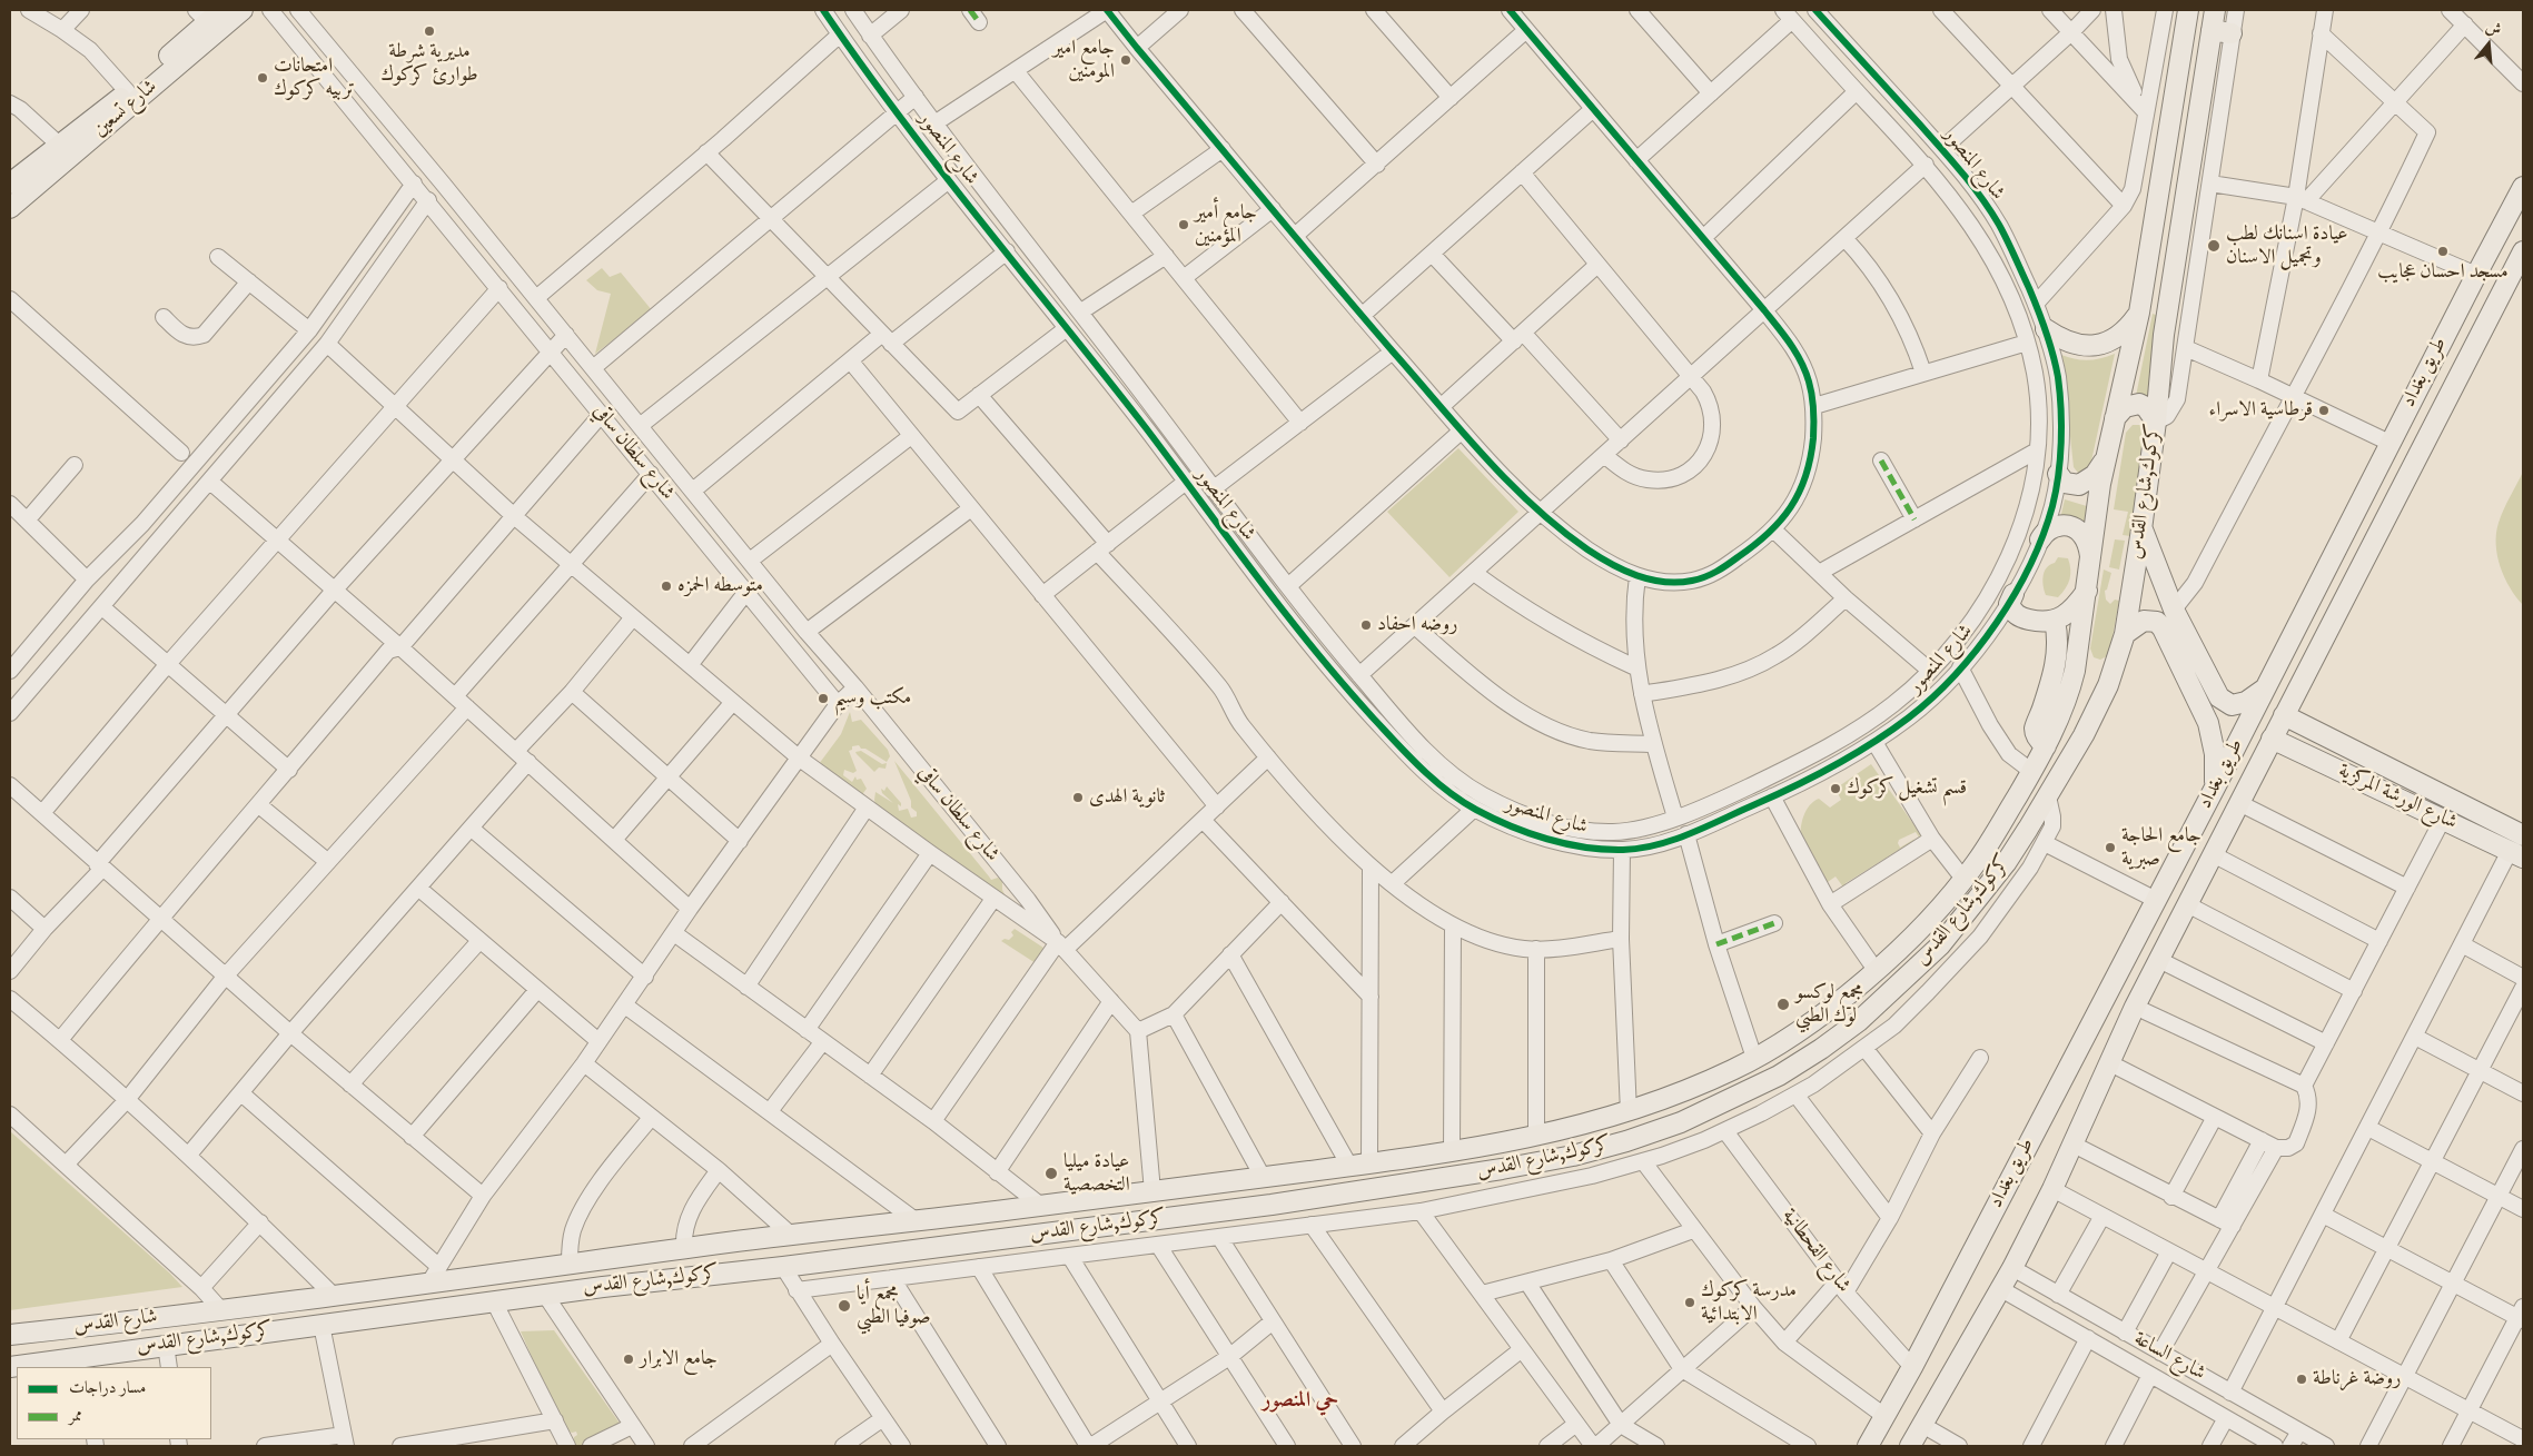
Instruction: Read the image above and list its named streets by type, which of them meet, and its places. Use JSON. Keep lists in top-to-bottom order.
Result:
{
  "streets": {
    "main road": [
      "شارع تسعين",
      "طريق بغداد",
      "كركوك,شارع القدس",
      "شارع الورشة المركزية",
      "شارع القدس"
    ],
    "street": [
      "شارع المنصور",
      "شارع سلطان ساقي",
      "شارع القحطانية",
      "شارع الساعة"
    ]
  },
  "crossings": [
    ["شارع المنصور", "كركوك,شارع القدس"],
    ["طريق بغداد", "شارع الورشة المركزية"],
    ["طريق بغداد", "شارع القحطانية"],
    ["طريق بغداد", "شارع الساعة"],
    ["كركوك,شارع القدس", "شارع القدس"]
  ],
  "districts": ["حي المنصور"],
  "places": [
    "مديرية شرطة طوارئ كركوك",
    "جامع امير المومنين",
    "امتحانات تربيه كركوك",
    "جامع أمير المؤمنين",
    "عيادة اسنانك لطب وتجميل الاسنان",
    "مسجد احسان عجايب",
    "قرطاسية الاسراء",
    "متوسطه الحمزه",
    "روضه احفاد",
    "مكتب وسيم",
    "قسم تشغيل كركوك",
    "ثانوية الهدى",
    "جامع الحاجة صبرية",
    "مجمع لوكسو لوك الطبي",
    "عيادة ميليا التخصصية",
    "مدرسة كركوك الابتدائية",
    "مجمع أيا صوفيا الطبي",
    "جامع الابرار",
    "روضة غرناطة"
  ],
  "legend": ["مسار دراجات", "ممر"],
  "north": "top"
}
